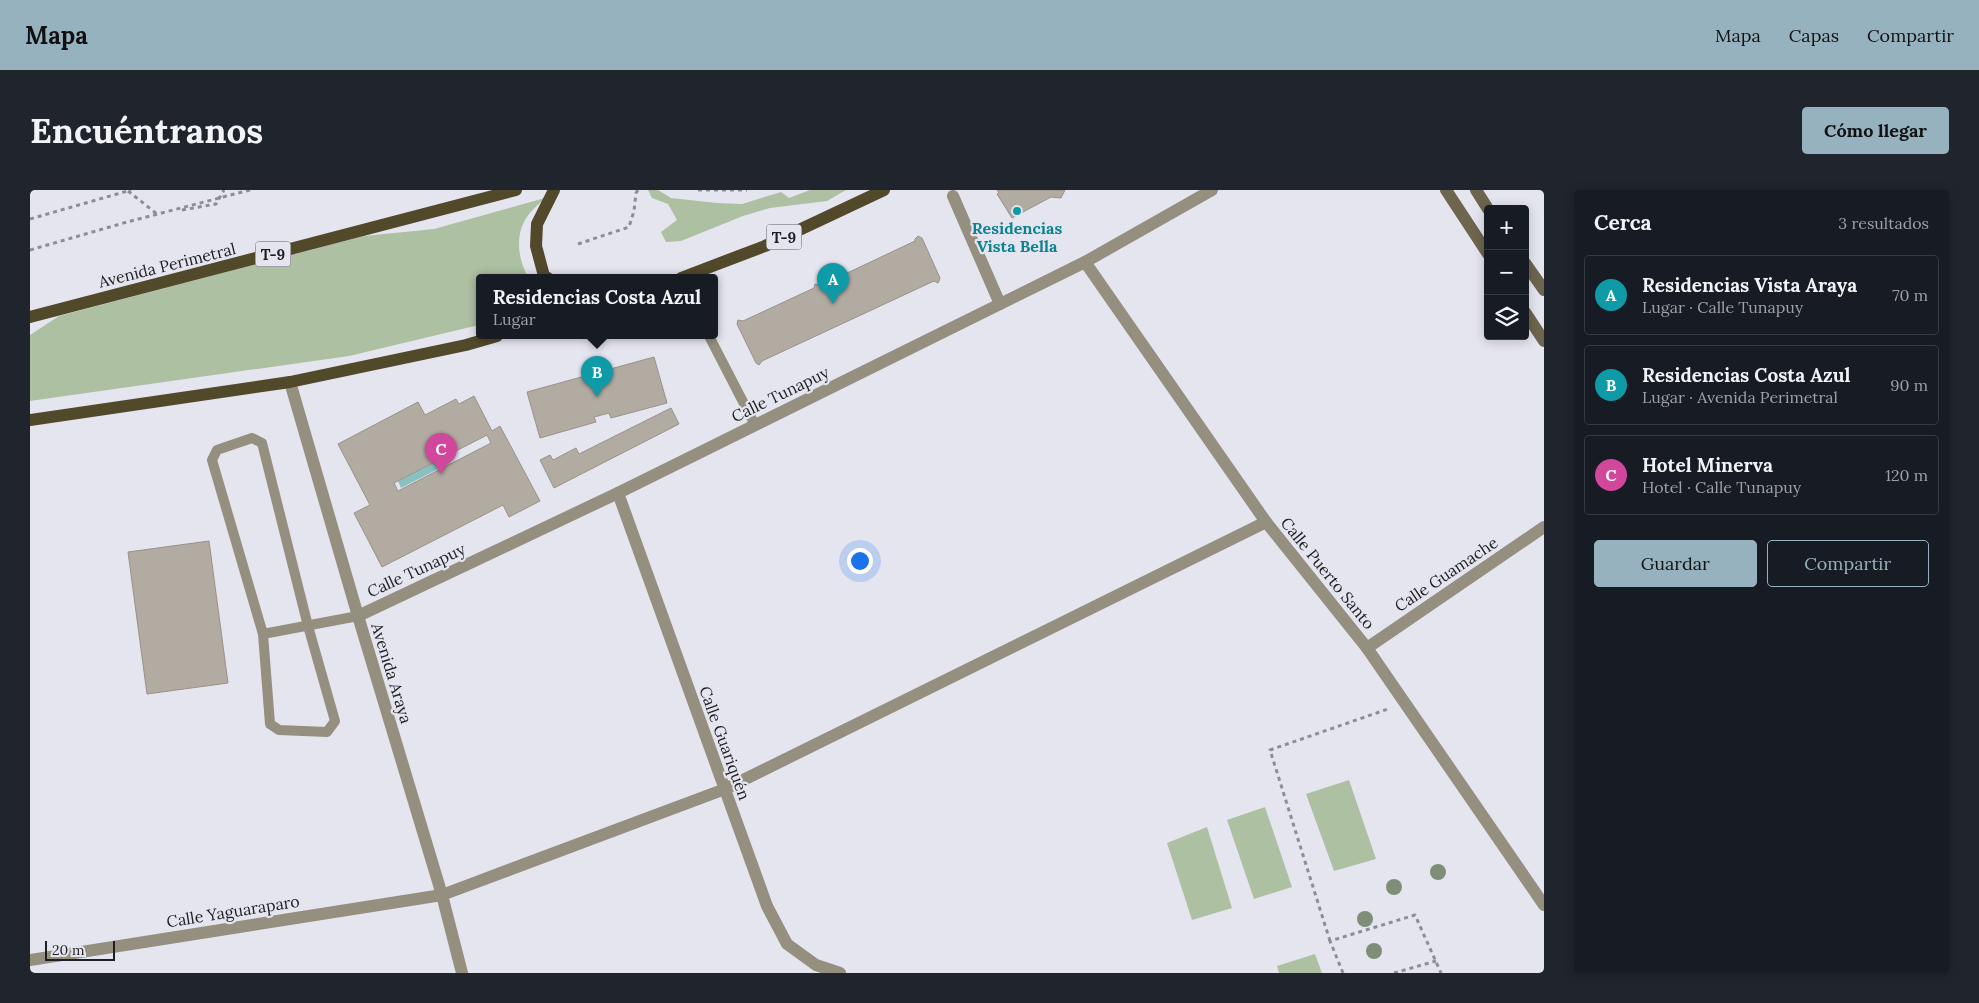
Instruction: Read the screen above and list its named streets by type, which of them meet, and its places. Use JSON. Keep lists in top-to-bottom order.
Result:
{
  "streets": {
    "main road": ["T-9", "Avenida Perimetral"],
    "street": [
      "Calle Tunapuy",
      "Calle Puerto Santo",
      "Calle Guamache",
      "Avenida Araya",
      "Calle Guariquén",
      "Calle Yaguaraparo"
    ]
  },
  "crossings": [
    ["Calle Tunapuy", "Calle Puerto Santo"],
    ["Calle Tunapuy", "Avenida Araya"],
    ["Calle Tunapuy", "Calle Guariquén"],
    ["Calle Puerto Santo", "Calle Guamache"],
    ["Calle Puerto Santo", "Calle Yaguaraparo"],
    ["Avenida Araya", "Calle Yaguaraparo"],
    ["Calle Guariquén", "Calle Yaguaraparo"]
  ],
  "places": ["Residencias Vista Bella"],
  "scale_bar": "20 m",
  "page": {
    "header": "Mapa",
    "nav": ["Mapa", "Capas", "Compartir"],
    "buttons": [
      "Cómo llegar",
      ["Guardar", "Compartir"]
    ],
    "title": "Encuéntranos",
    "heading": ["Cerca", "3 resultados"],
    "map_buttons": ["+", "−"],
    "list": [
      {
        "mark": "A",
        "name": "Residencias Vista Araya",
        "note": "Lugar · Calle Tunapuy",
        "value": "70 m"
      },
      {
        "mark": "B",
        "name": "Residencias Costa Azul",
        "note": "Lugar · Avenida Perimetral",
        "value": "90 m"
      },
      {
        "mark": "C",
        "name": "Hotel Minerva",
        "note": "Hotel · Calle Tunapuy",
        "value": "120 m"
      }
    ],
    "pins": ["A", "B", "C"],
    "popup": ["Residencias Costa Azul", "Lugar"],
    "scale": "20 m"
  }
}
